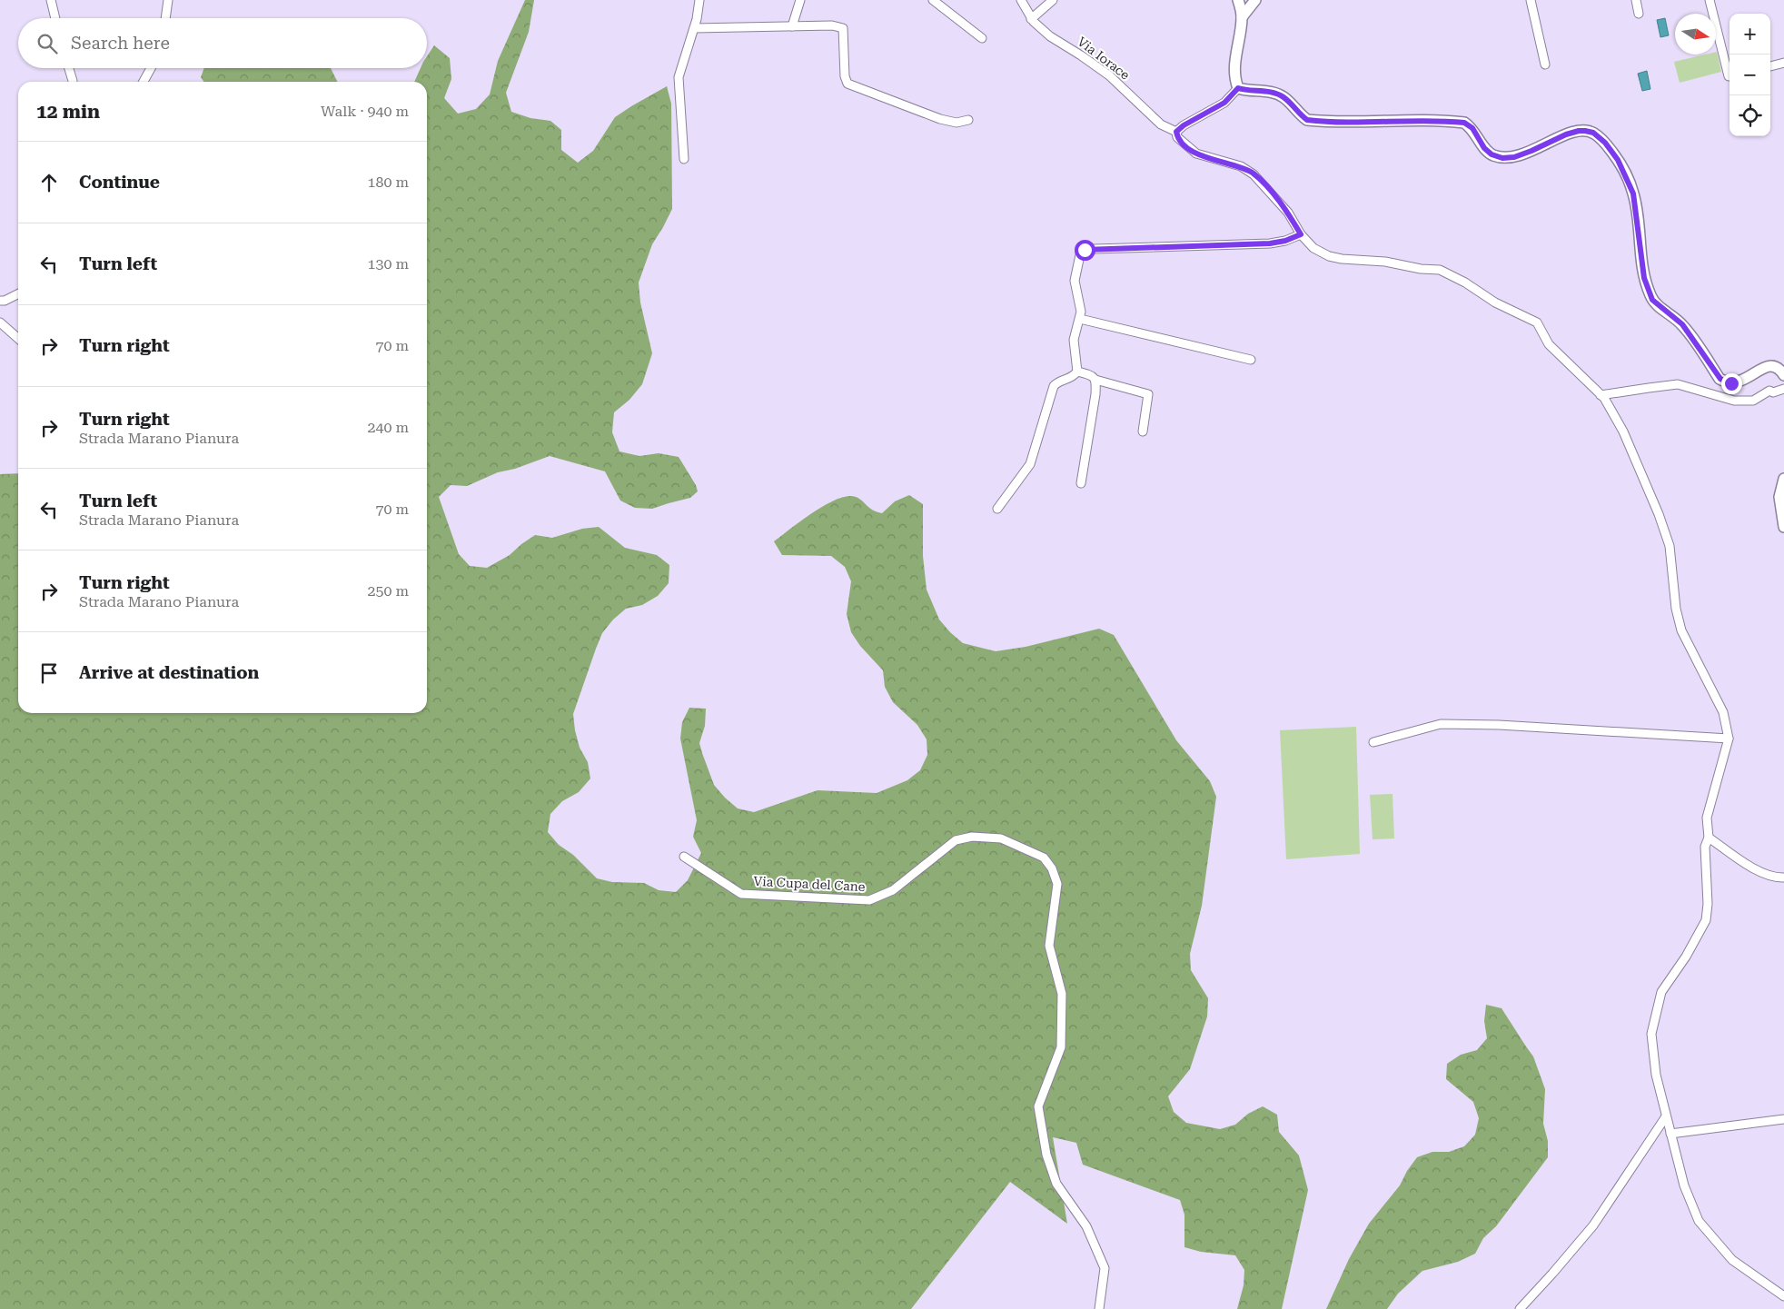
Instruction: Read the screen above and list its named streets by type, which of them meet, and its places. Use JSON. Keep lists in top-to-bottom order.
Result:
{
  "streets": {
    "street": ["Via Iorace", "Via Cupa del Cane"]
  },
  "north": "right",
  "page": {
    "map_buttons": ["+", "−"],
    "search": "Search here",
    "heading": ["12 min", "Walk · 940 m"],
    "list": [
      ["Continue", "180 m"],
      ["Turn left", "130 m"],
      ["Turn right", "70 m"],
      ["Turn right", "Strada Marano Pianura", "240 m"],
      ["Turn left", "Strada Marano Pianura", "70 m"],
      ["Turn right", "Strada Marano Pianura", "250 m"],
      "Arrive at destination"
    ]
  }
}
